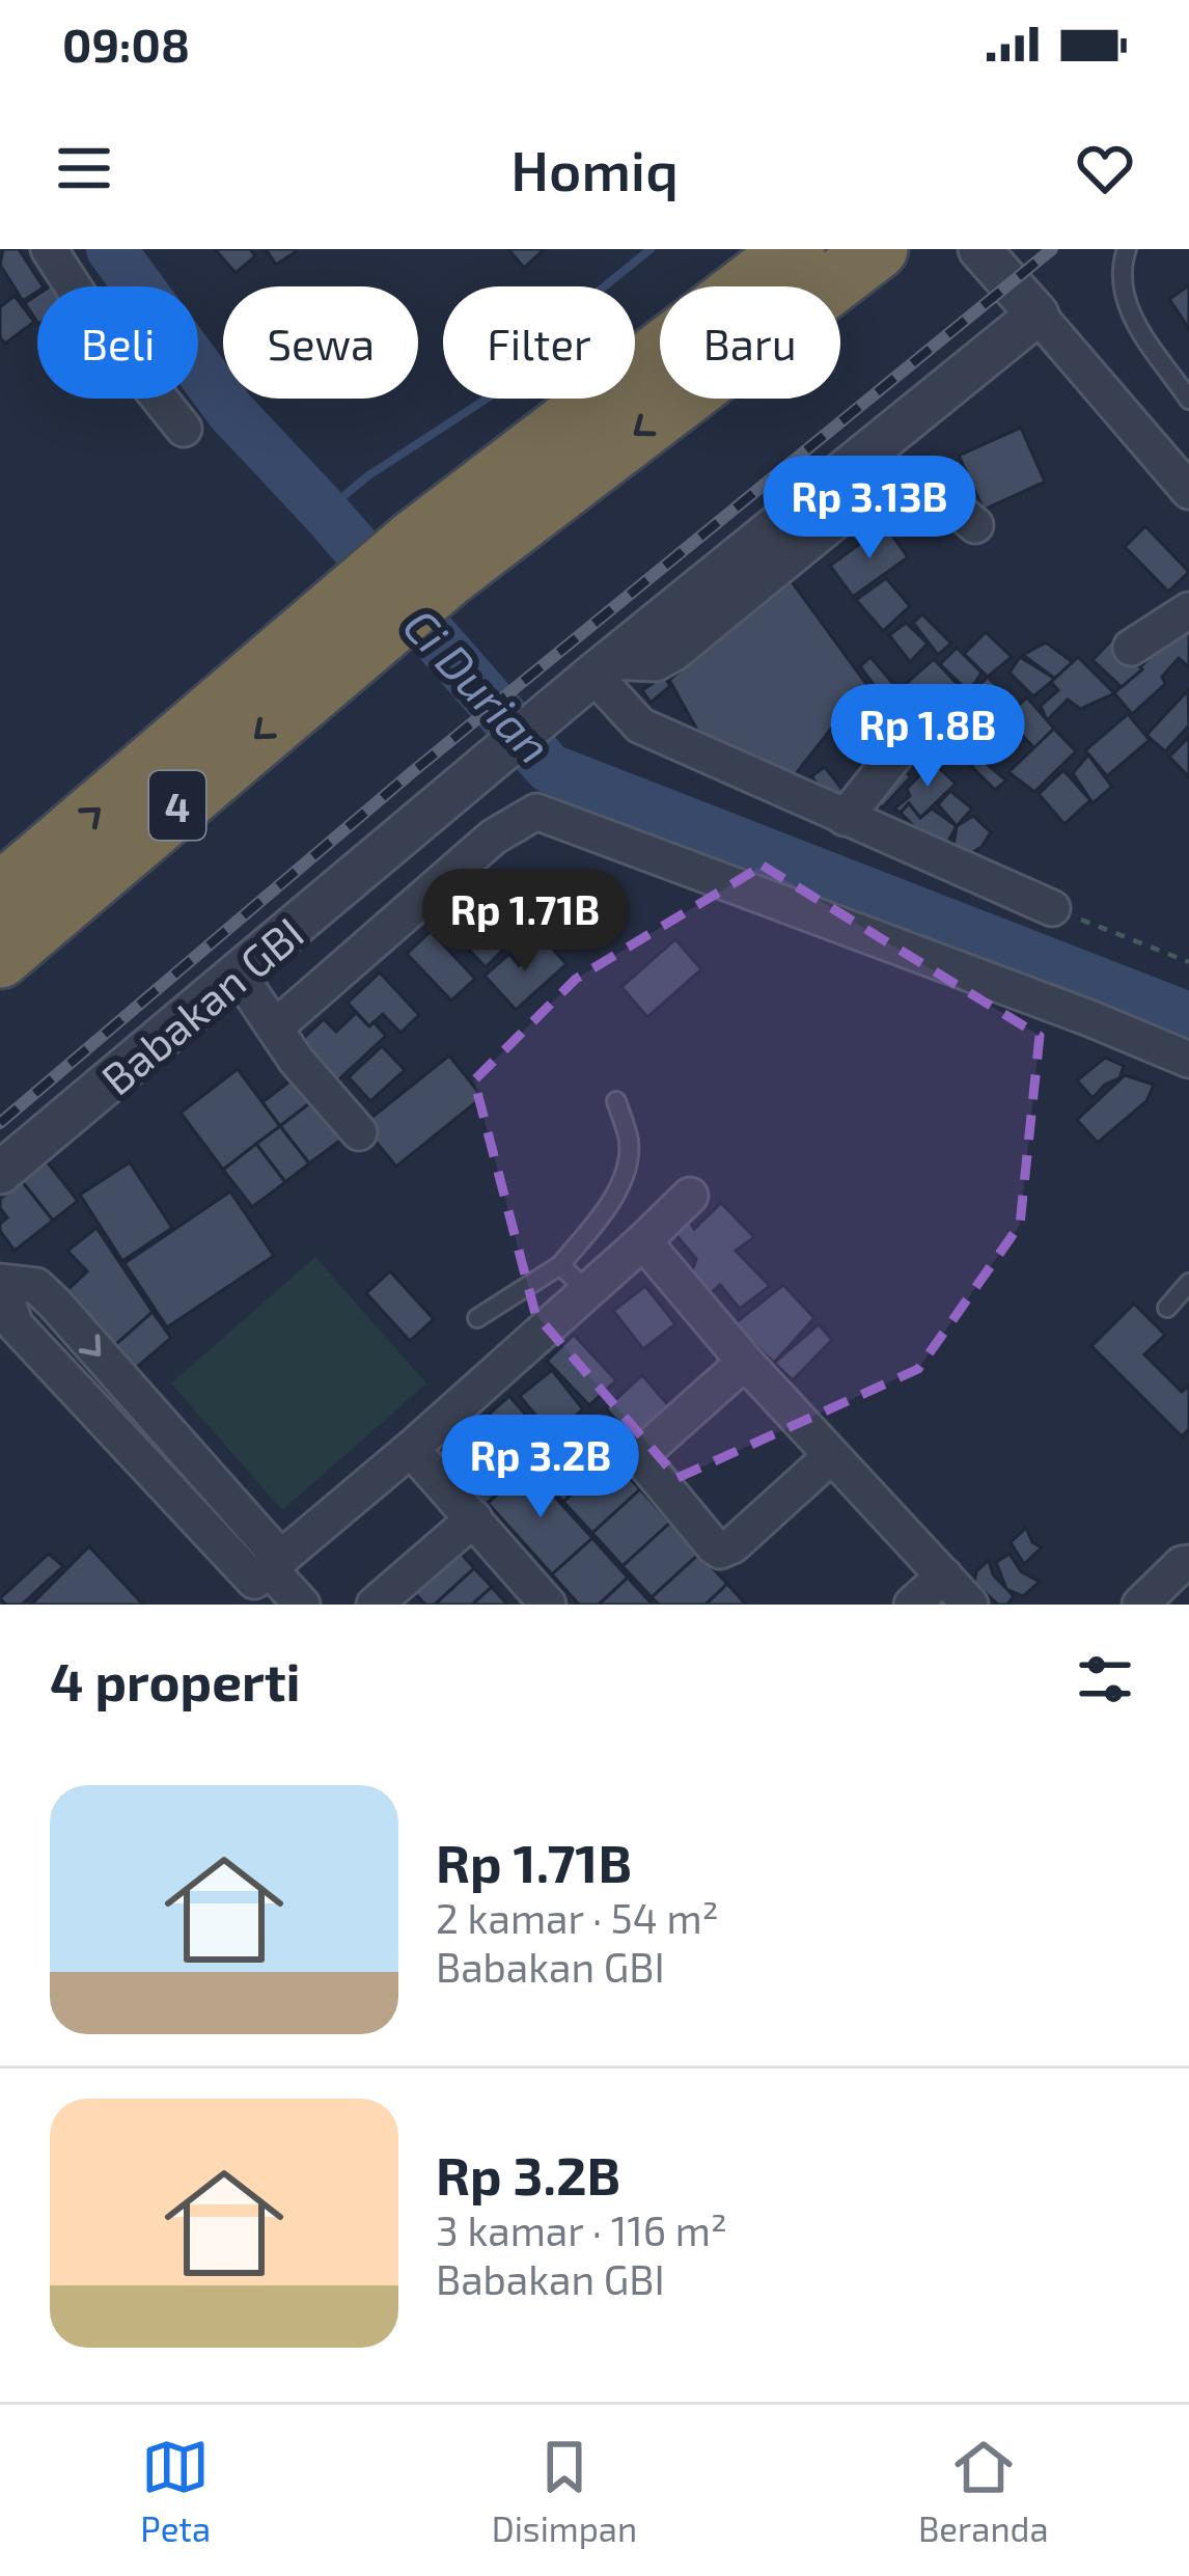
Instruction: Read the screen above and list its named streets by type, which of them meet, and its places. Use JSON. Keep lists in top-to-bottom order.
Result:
{
  "streets": {
    "highway": ["4"],
    "street": ["Babakan GBI"]
  },
  "water": ["Ci Durian"],
  "page": {
    "status": "09:08",
    "header": "Homiq",
    "chip": [
      "Beli",
      "Sewa",
      "Filter",
      "Baru"
    ],
    "price": [
      "Rp 3.13B",
      "Rp 1.8B",
      "Rp 1.71B",
      "Rp 3.2B"
    ],
    "heading": "4 properti",
    "list": [
      {
        "name": "Rp 1.71B",
        "note": "2 kamar · 54 m² · Babakan GBI"
      },
      {
        "name": "Rp 3.2B",
        "note": "3 kamar · 116 m² · Babakan GBI"
      }
    ],
    "tabs": ["Peta", "Disimpan", "Beranda"]
  }
}
